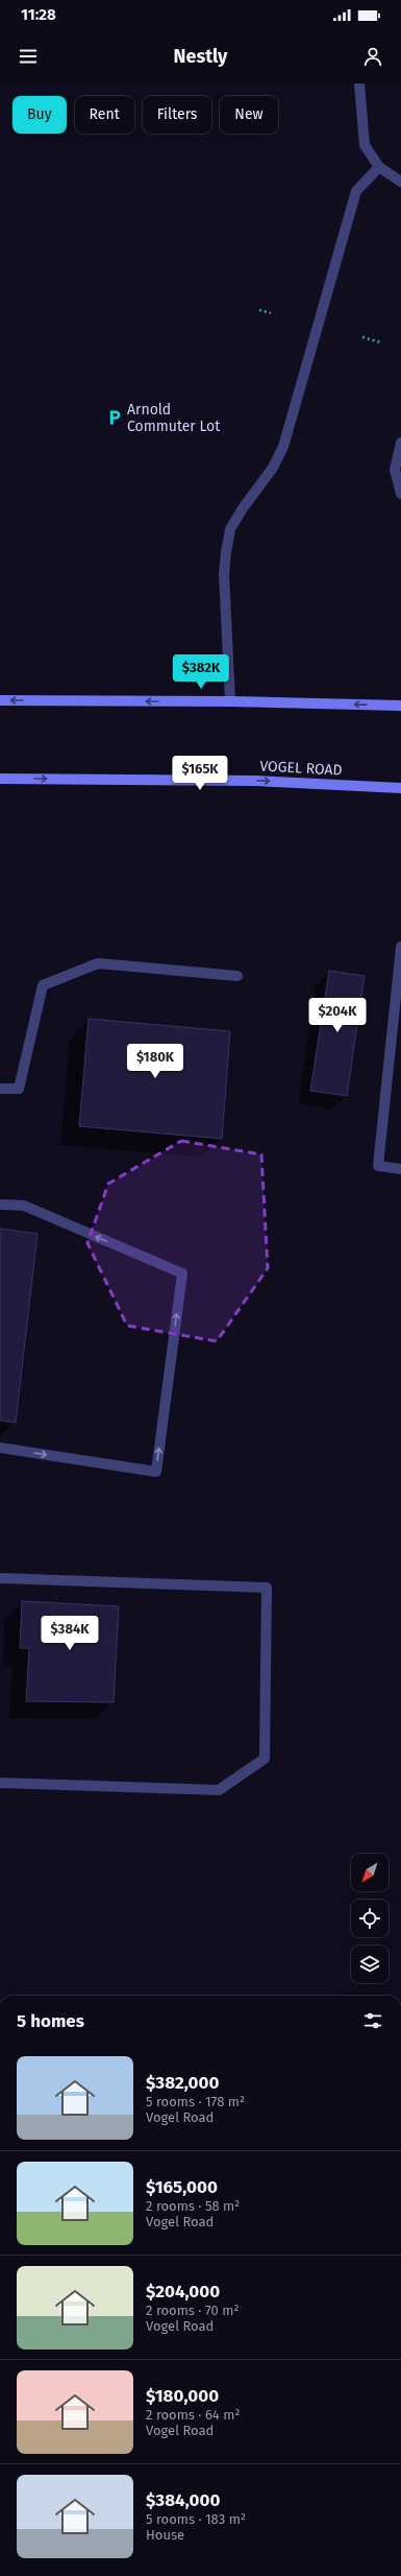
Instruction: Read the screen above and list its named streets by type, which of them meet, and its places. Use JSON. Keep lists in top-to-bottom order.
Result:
{
  "streets": {
    "main road": ["VOGEL ROAD"]
  },
  "places": {
    "parking": ["Arnold Commuter Lot"]
  },
  "north": "bottom left",
  "page": {
    "status": "11:28",
    "header": "Nestly",
    "chip": [
      "Buy",
      "Rent",
      "Filters",
      "New"
    ],
    "price": [
      "$382K",
      "$165K",
      "$204K",
      "$180K",
      "$384K"
    ],
    "heading": "5 homes",
    "list": [
      {
        "name": "$382,000",
        "note": "5 rooms · 178 m² · Vogel Road"
      },
      {
        "name": "$165,000",
        "note": "2 rooms · 58 m² · Vogel Road"
      },
      {
        "name": "$204,000",
        "note": "2 rooms · 70 m² · Vogel Road"
      },
      {
        "name": "$180,000",
        "note": "2 rooms · 64 m² · Vogel Road"
      },
      {
        "name": "$384,000",
        "note": "5 rooms · 183 m² · House"
      }
    ]
  }
}
